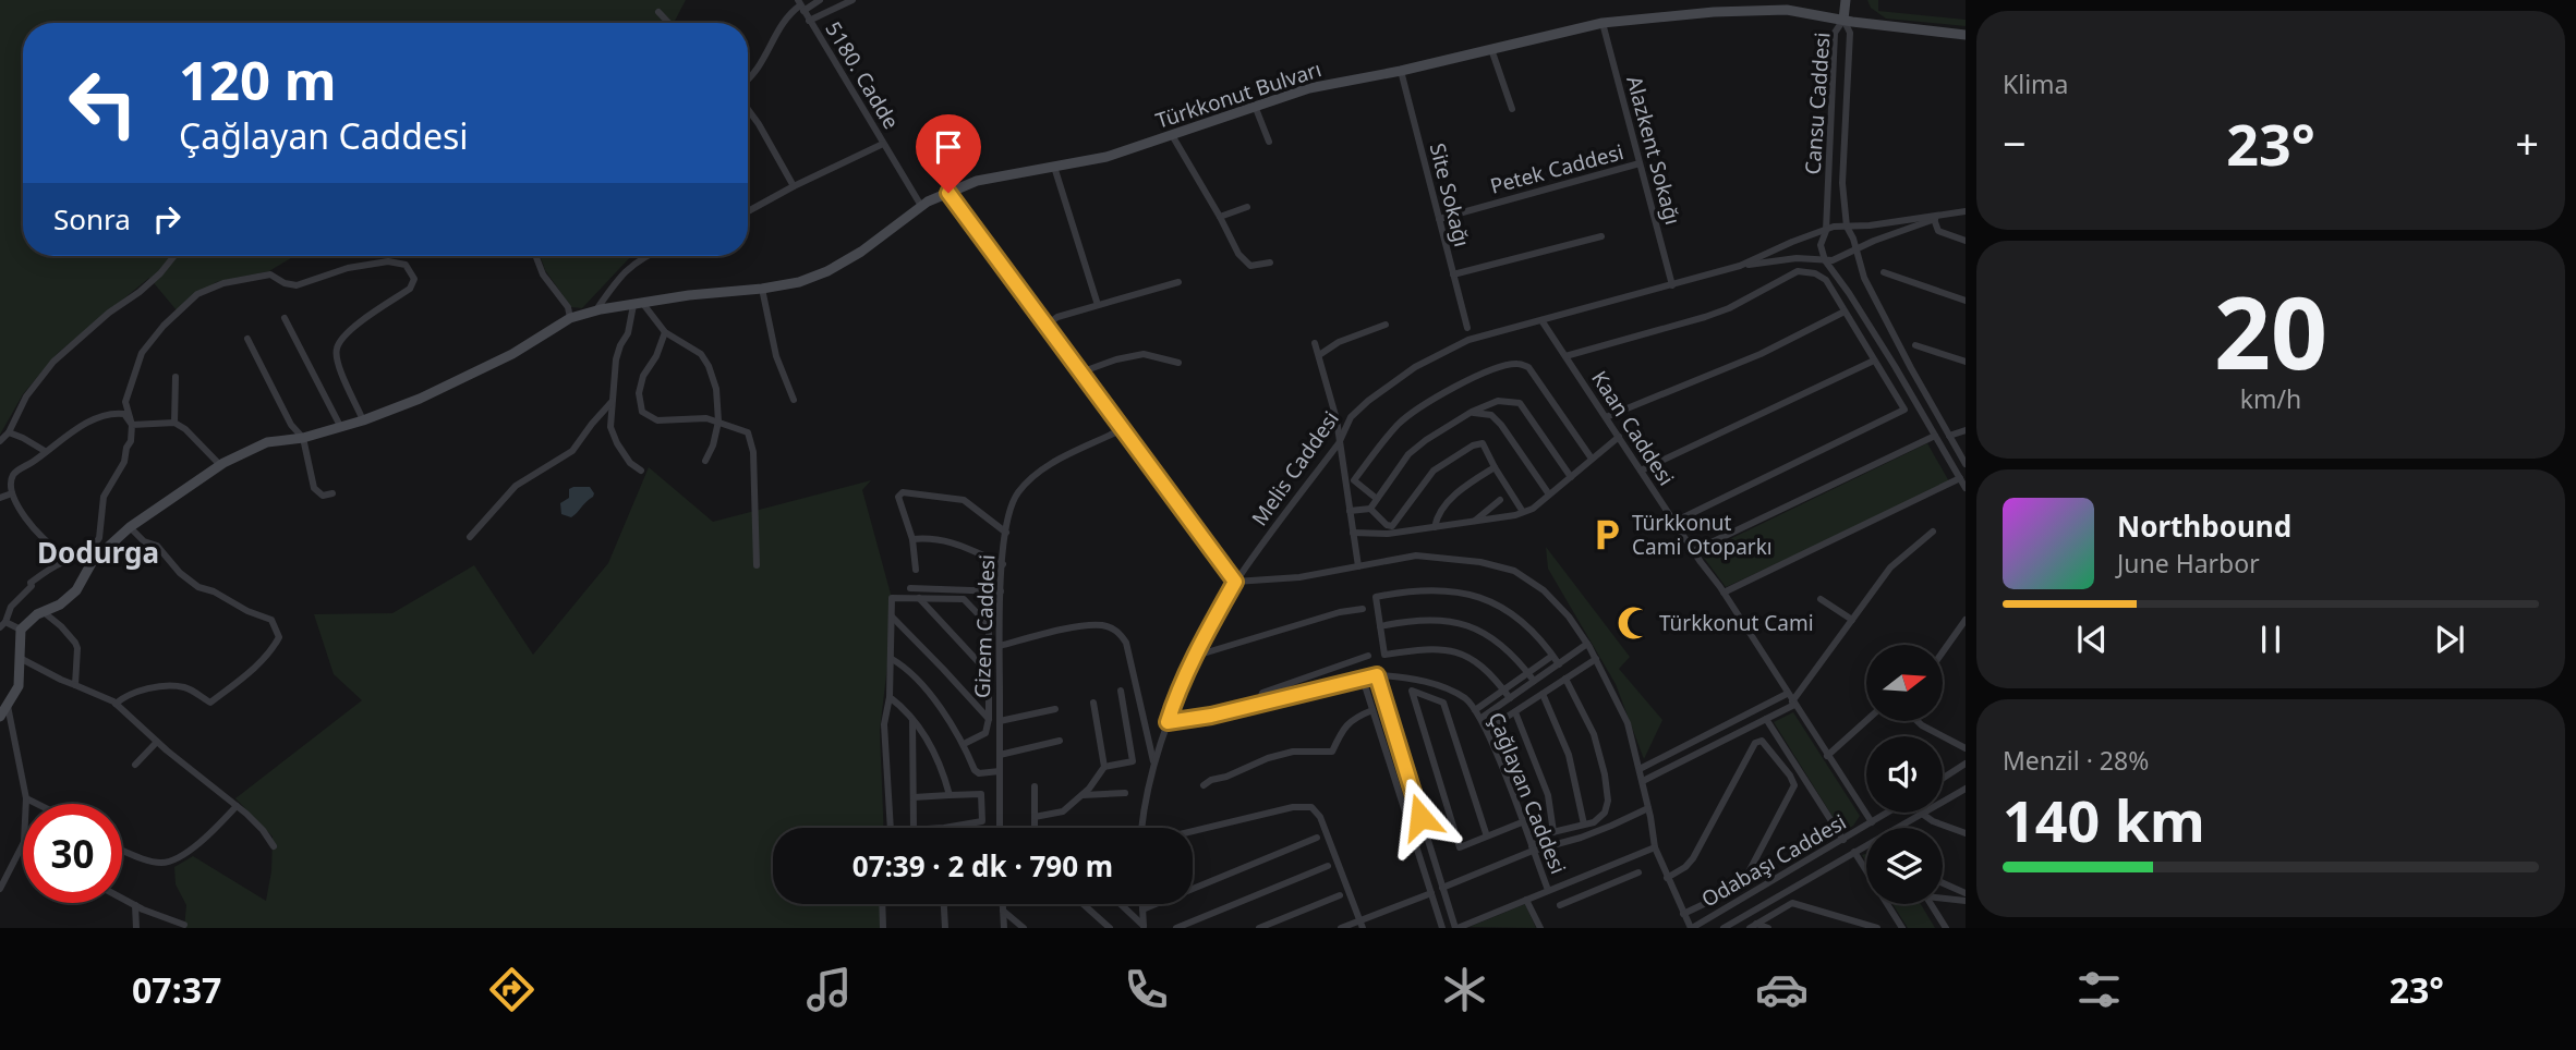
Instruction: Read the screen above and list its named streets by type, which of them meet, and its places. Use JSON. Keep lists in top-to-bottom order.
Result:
{
  "streets": {
    "street": [
      "5180. Cadde",
      "Türkkonut Bulvarı",
      "Cansu Caddesi",
      "Alazkent Sokağı",
      "Petek Caddesi",
      "Site Sokağı",
      "Kaan Caddesi",
      "Melis Caddesi",
      "Gizem Caddesi",
      "Çağlayan Caddesi",
      "Odabaşı Caddesi"
    ]
  },
  "crossings": [
    ["5180. Cadde", "Türkkonut Bulvarı"],
    ["Türkkonut Bulvarı", "Cansu Caddesi"],
    ["Türkkonut Bulvarı", "Alazkent Sokağı"],
    ["Türkkonut Bulvarı", "Site Sokağı"],
    ["Cansu Caddesi", "Melis Caddesi"],
    ["Alazkent Sokağı", "Petek Caddesi"],
    ["Alazkent Sokağı", "Melis Caddesi"],
    ["Petek Caddesi", "Site Sokağı"],
    ["Kaan Caddesi", "Melis Caddesi"],
    ["Kaan Caddesi", "Odabaşı Caddesi"],
    ["Melis Caddesi", "Çağlayan Caddesi"]
  ],
  "districts": ["Dodurga"],
  "places": {
    "parking": ["Türkkonut Cami Otoparkı"],
    "mosque": ["Türkkonut Cami"]
  },
  "north": "right",
  "page": {
    "tile": [
      "Klima",
      ["20", "km/h"],
      ["Menzil · 28%", "140 km"]
    ],
    "turn": ["120 m", "Çağlayan Caddesi"],
    "heat": ["−", "23°", "+"],
    "then": "Sonra",
    "song": ["Northbound", "June Harbor"],
    "limit": "30",
    "trip": "07:39 · 2 dk · 790 m",
    "tabs": ["07:37", "23°"]
  }
}
